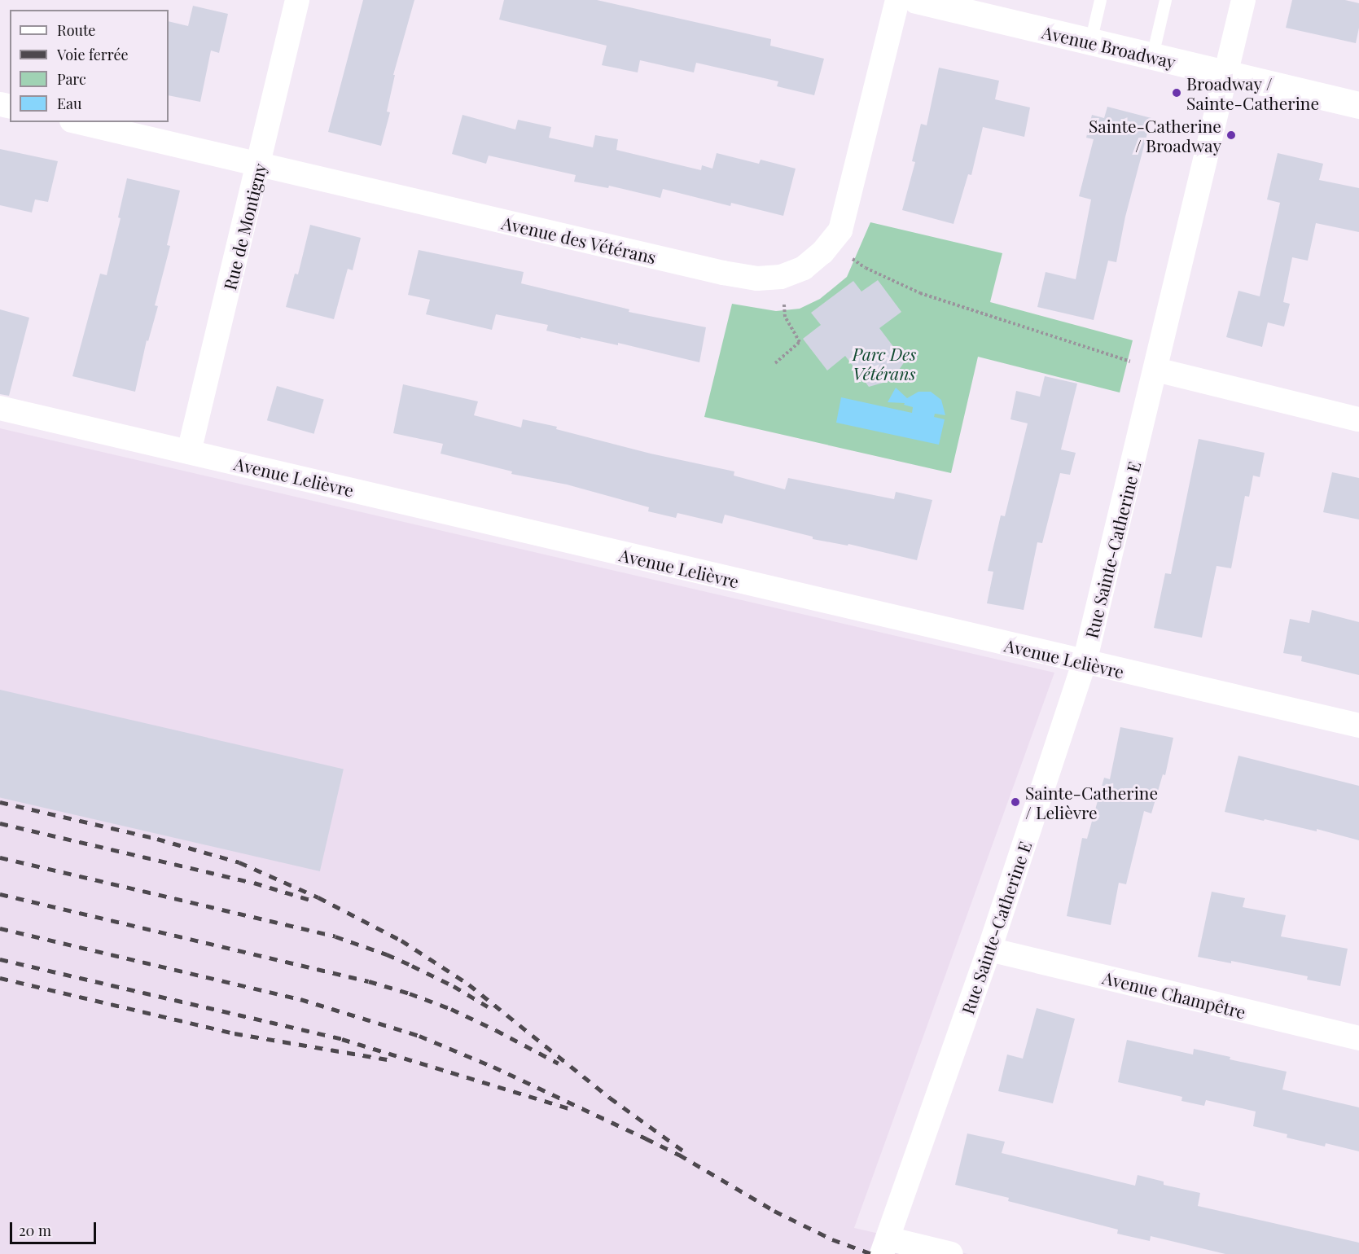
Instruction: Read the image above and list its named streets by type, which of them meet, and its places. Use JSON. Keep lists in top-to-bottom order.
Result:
{
  "streets": {
    "street": [
      "Avenue Broadway",
      "Rue de Montigny",
      "Avenue des Vétérans",
      "Avenue Lelièvre",
      "Rue Sainte-Catherine E",
      "Avenue Champêtre"
    ]
  },
  "crossings": [
    ["Avenue Broadway", "Rue Sainte-Catherine E"],
    ["Rue de Montigny", "Avenue des Vétérans"],
    ["Rue de Montigny", "Avenue Lelièvre"],
    ["Avenue Lelièvre", "Rue Sainte-Catherine E"],
    ["Rue Sainte-Catherine E", "Avenue Champêtre"]
  ],
  "parks": ["Parc Des Vétérans"],
  "places": ["Broadway / Sainte-Catherine", "Sainte-Catherine / Broadway", "Sainte-Catherine / Lelièvre"],
  "legend": [
    "Route",
    "Voie ferrée",
    "Parc",
    "Eau"
  ],
  "scale_bar": "20 m"
}
